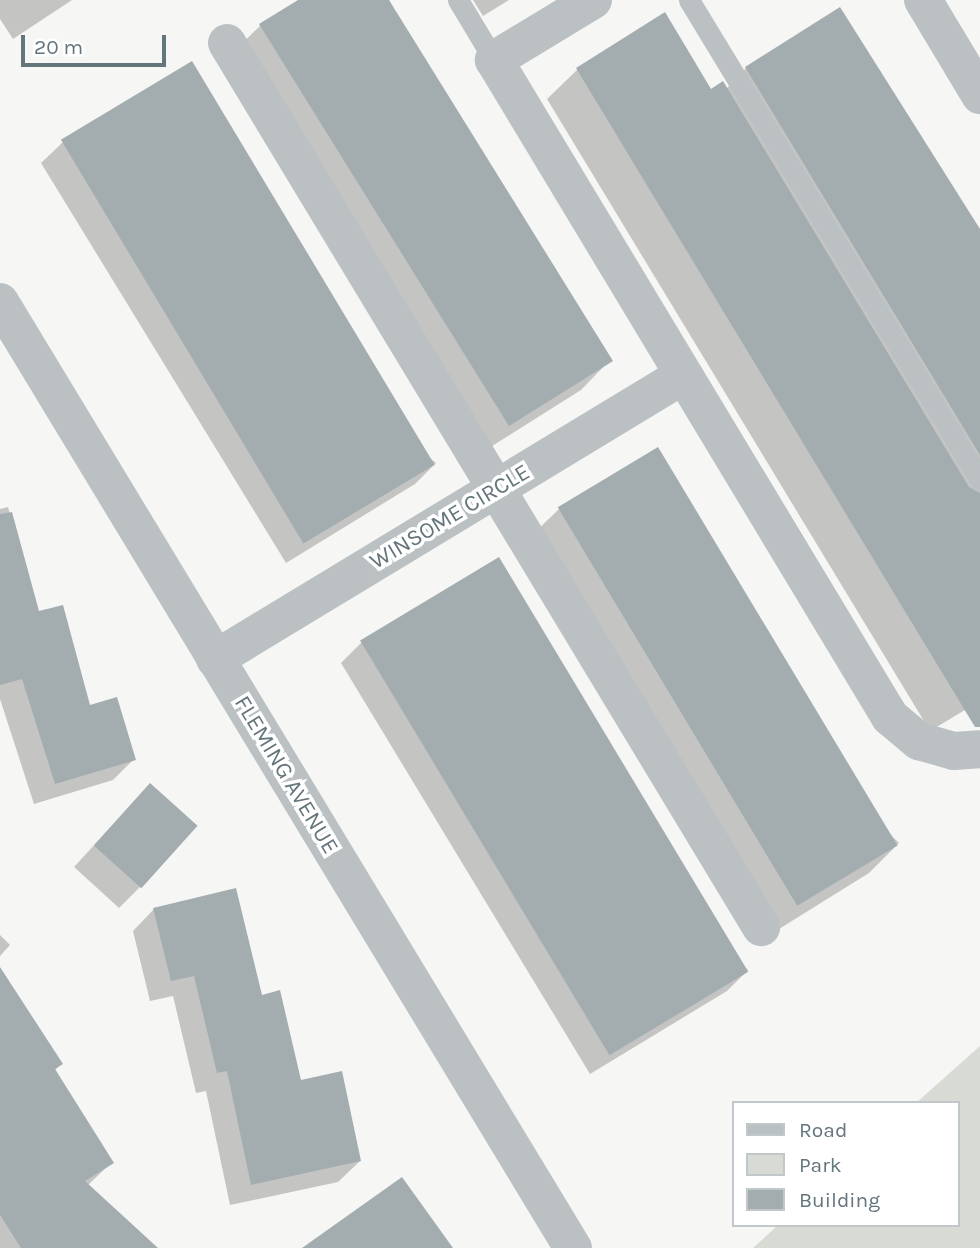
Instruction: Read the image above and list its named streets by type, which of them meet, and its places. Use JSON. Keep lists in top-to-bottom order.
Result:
{
  "streets": {
    "street": ["WINSOME CIRCLE", "FLEMING AVENUE"]
  },
  "crossings": [
    ["WINSOME CIRCLE", "FLEMING AVENUE"]
  ],
  "legend": ["Road", "Park", "Building"],
  "scale_bar": "20 m"
}
